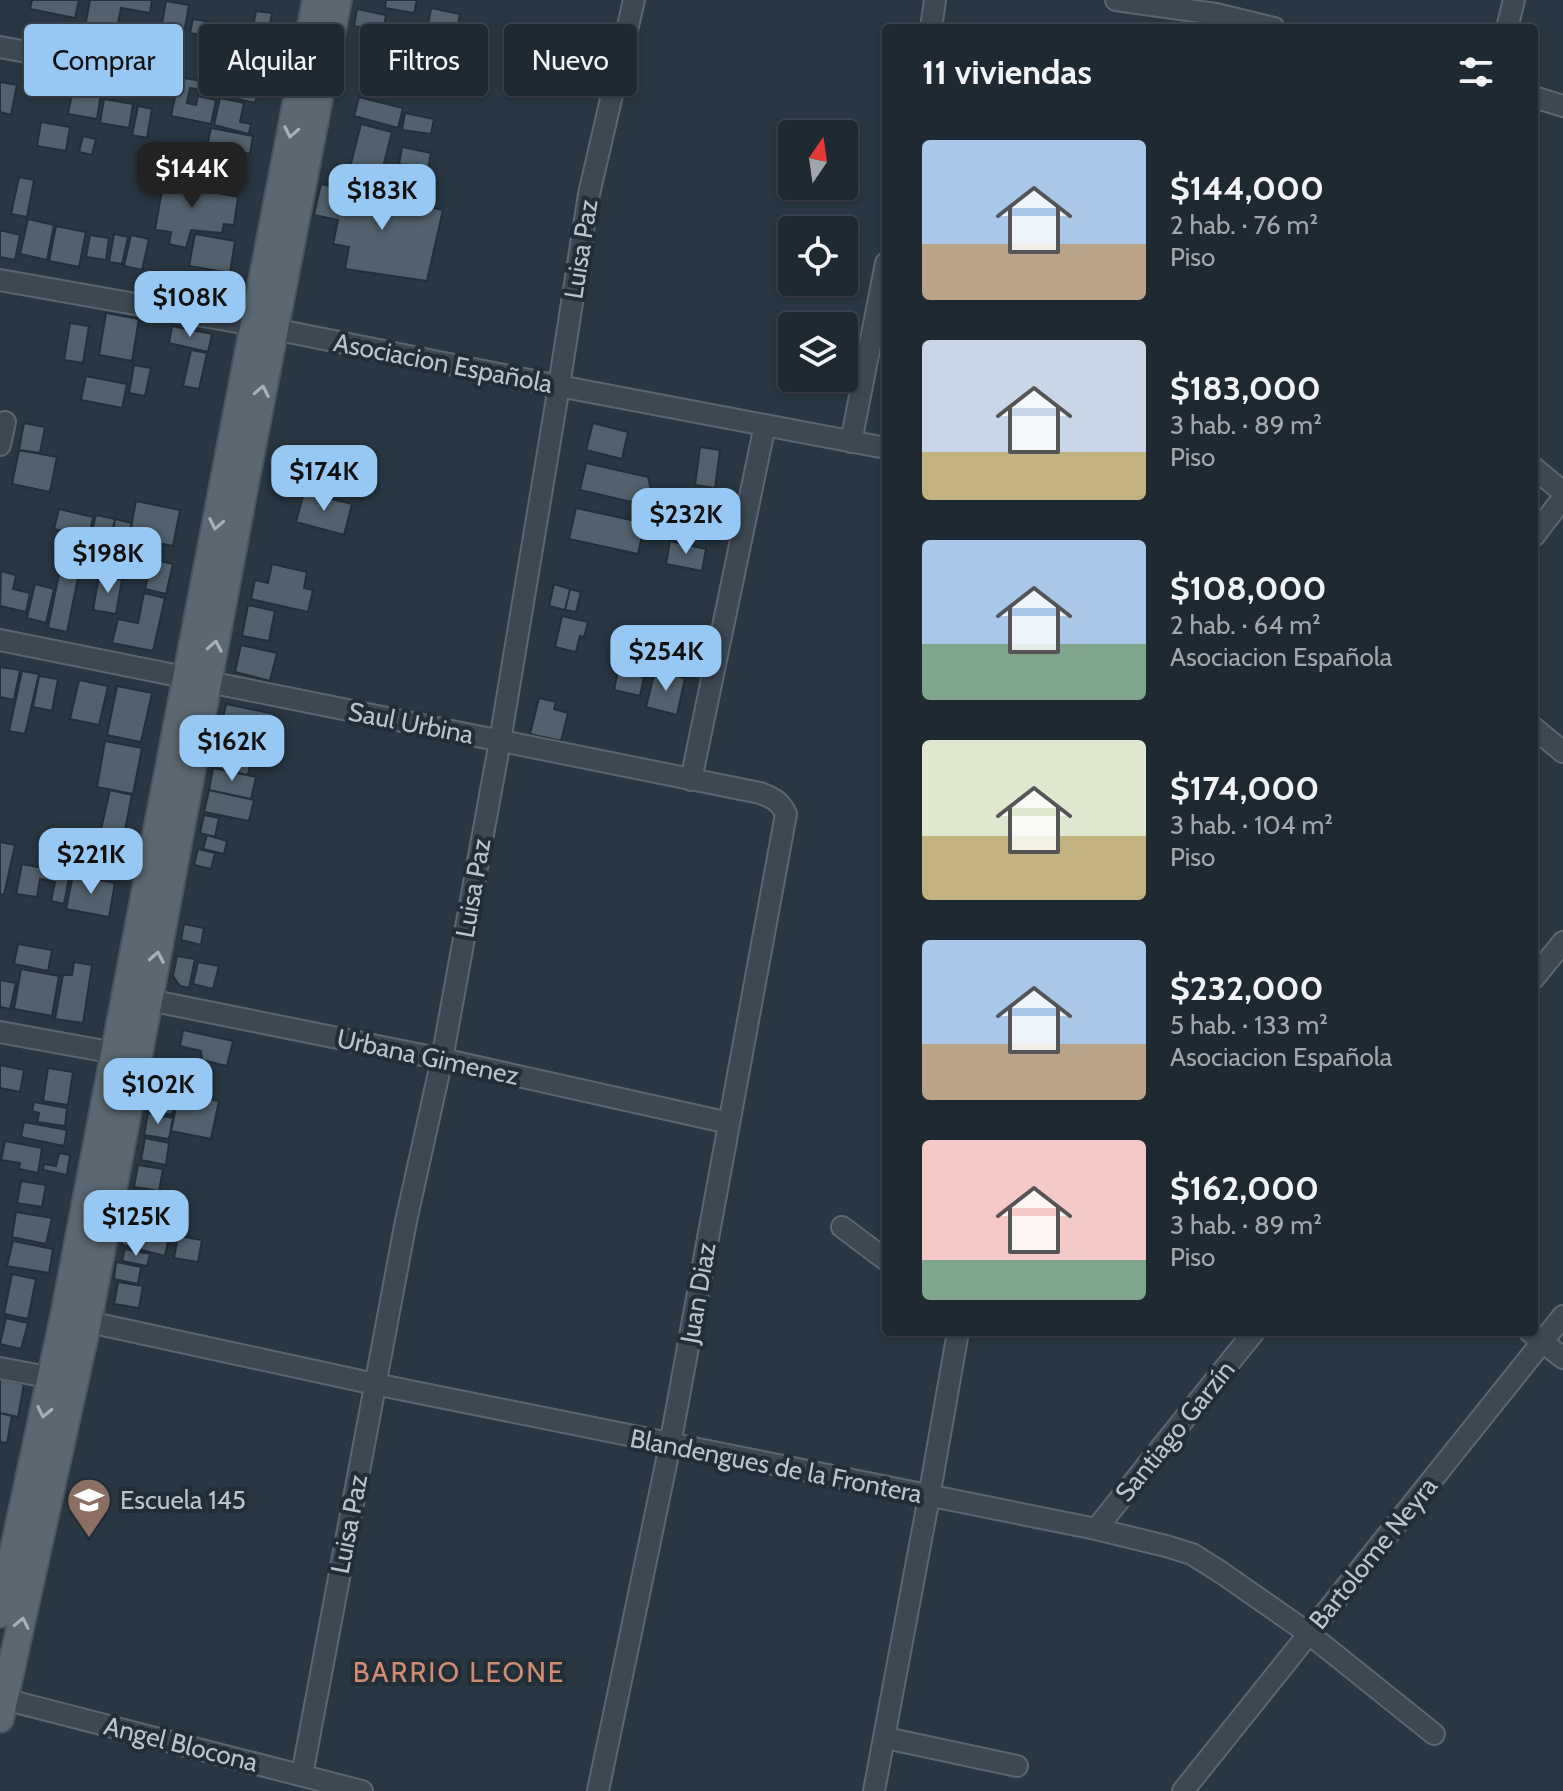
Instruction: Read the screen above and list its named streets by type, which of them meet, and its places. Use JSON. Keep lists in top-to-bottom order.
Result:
{
  "streets": {
    "street": [
      "Luisa Paz",
      "Asociacion Española",
      "Saul Urbina",
      "Urbana Gimenez",
      "Juan Diaz",
      "Santiago Garzín",
      "Blandengues de la Frontera",
      "Bartolome Neyra",
      "Angel Blocona"
    ]
  },
  "crossings": [
    ["Luisa Paz", "Asociacion Española"],
    ["Luisa Paz", "Saul Urbina"],
    ["Luisa Paz", "Urbana Gimenez"],
    ["Luisa Paz", "Blandengues de la Frontera"],
    ["Luisa Paz", "Angel Blocona"],
    ["Saul Urbina", "Juan Diaz"],
    ["Urbana Gimenez", "Juan Diaz"],
    ["Juan Diaz", "Blandengues de la Frontera"],
    ["Santiago Garzín", "Blandengues de la Frontera"],
    ["Blandengues de la Frontera", "Bartolome Neyra"]
  ],
  "districts": ["BARRIO LEONE"],
  "places": {
    "school or university": ["Escuela 145"]
  },
  "north": "top",
  "page": {
    "chip": [
      "Comprar",
      "Alquilar",
      "Filtros",
      "Nuevo"
    ],
    "heading": "11 viviendas",
    "list": [
      {
        "name": "$144,000",
        "note": "2 hab. · 76 m² · Piso"
      },
      {
        "name": "$183,000",
        "note": "3 hab. · 89 m² · Piso"
      },
      {
        "name": "$108,000",
        "note": "2 hab. · 64 m² · Asociacion Española"
      },
      {
        "name": "$174,000",
        "note": "3 hab. · 104 m² · Piso"
      },
      {
        "name": "$232,000",
        "note": "5 hab. · 133 m² · Asociacion Española"
      },
      {
        "name": "$162,000",
        "note": "3 hab. · 89 m² · Piso"
      }
    ],
    "price": [
      "$144K",
      "$183K",
      "$108K",
      "$174K",
      "$232K",
      "$198K",
      "$254K",
      "$162K",
      "$221K",
      "$102K",
      "$125K"
    ]
  }
}
